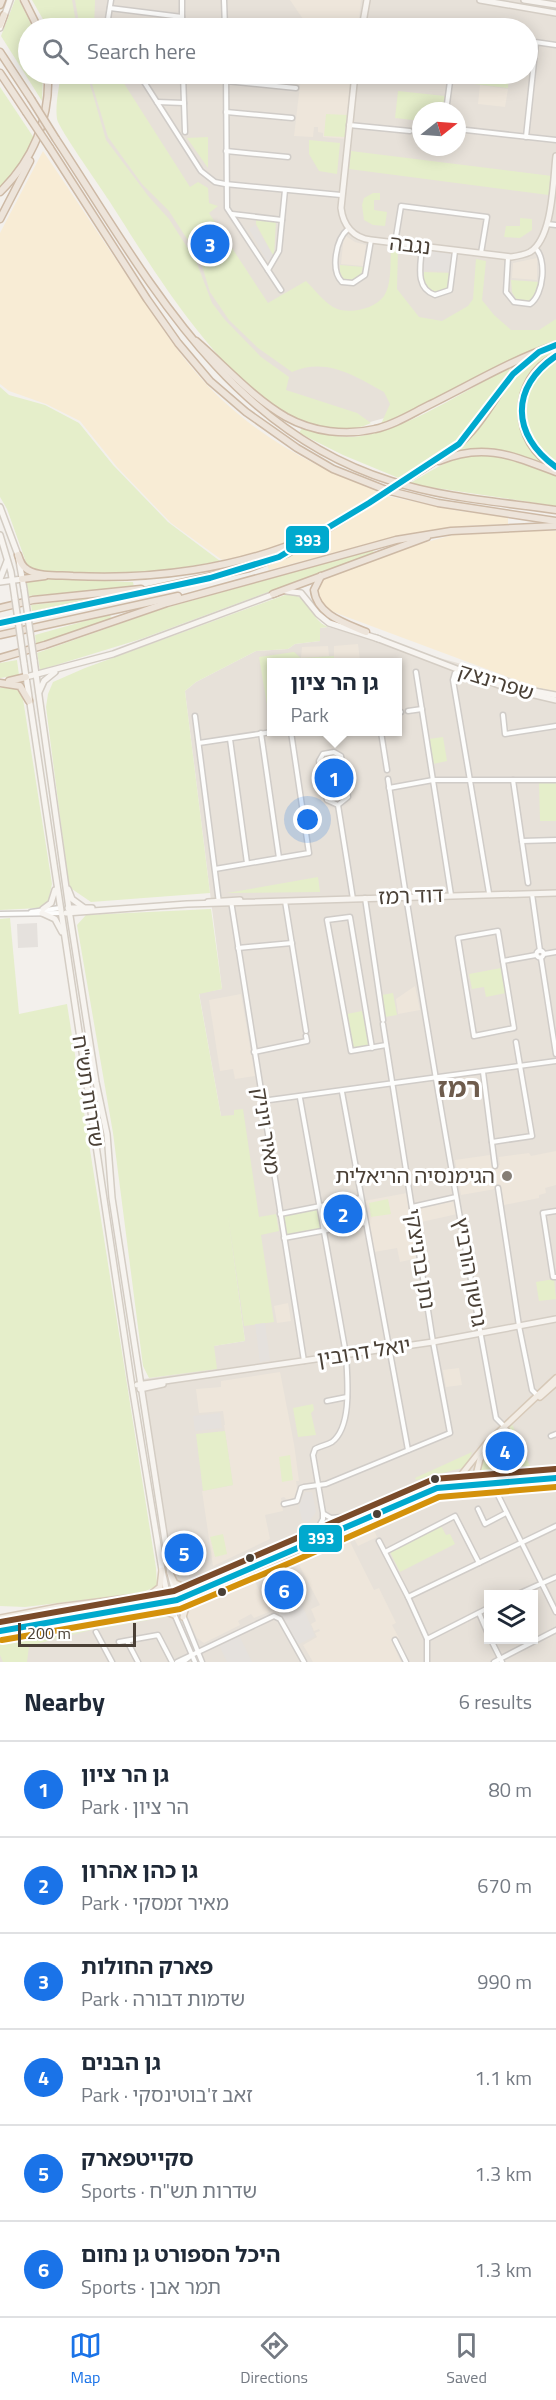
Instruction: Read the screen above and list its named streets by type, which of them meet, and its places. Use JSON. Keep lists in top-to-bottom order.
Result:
{
  "streets": {
    "main road": [
      "נגבה",
      "שפרינצק",
      "דוד רמז",
      "שדרות תש\"ח",
      "יואל דרובין"
    ],
    "street": ["מאיר ויניק", "נתן ברניצקי", "גרשון הורביץ"]
  },
  "crossings": [
    ["דוד רמז", "שדרות תש\"ח"],
    ["דוד רמז", "מאיר ויניק"],
    ["דוד רמז", "נתן ברניצקי"],
    ["דוד רמז", "גרשון הורביץ"],
    ["שדרות תש\"ח", "יואל דרובין"],
    ["מאיר ויניק", "יואל דרובין"],
    ["נתן ברניצקי", "יואל דרובין"],
    ["גרשון הורביץ", "יואל דרובין"]
  ],
  "districts": ["רמז"],
  "places": ["הגימנסיה הריאלית"],
  "lines": ["transit line 393"],
  "scale_bar": "200 m",
  "north": "right",
  "page": {
    "search": "Search here",
    "pins": [
      "3",
      "1",
      "2",
      "4",
      "5",
      "6"
    ],
    "popup": ["גן הר ציון", "Park"],
    "scale": "200 m",
    "heading": ["Nearby", "6 results"],
    "list": [
      {
        "mark": "1",
        "name": "גן הר ציון",
        "note": "Park · הר ציון",
        "value": "80 m"
      },
      {
        "mark": "2",
        "name": "גן כהן אהרון",
        "note": "Park · מאיר זמסקי",
        "value": "670 m"
      },
      {
        "mark": "3",
        "name": "פארק החולות",
        "note": "Park · שדמות דבורה",
        "value": "990 m"
      },
      {
        "mark": "4",
        "name": "גן הבנים",
        "note": "Park · זאב ז'בוטינסקי",
        "value": "1.1 km"
      },
      {
        "mark": "5",
        "name": "סקייטפארק",
        "note": "Sports · שדרות תש\"ח",
        "value": "1.3 km"
      },
      {
        "mark": "6",
        "name": "היכל הספורט גן נחום",
        "note": "Sports · תמר אבן",
        "value": "1.3 km"
      }
    ],
    "nav": ["Map", "Directions", "Saved"]
  }
}
